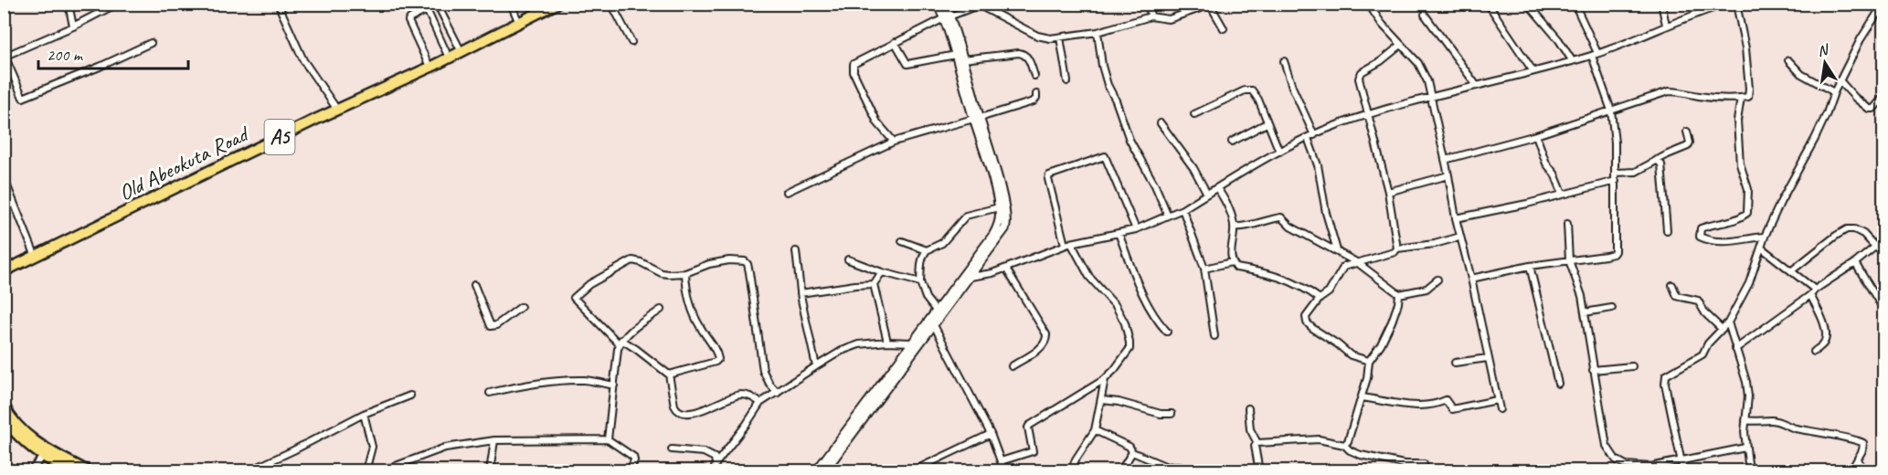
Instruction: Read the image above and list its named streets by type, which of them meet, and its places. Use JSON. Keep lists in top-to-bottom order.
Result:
{
  "streets": {
    "highway": ["A5", "Old Abeokuta Road"]
  },
  "scale_bar": "200 m",
  "north": "top"
}
